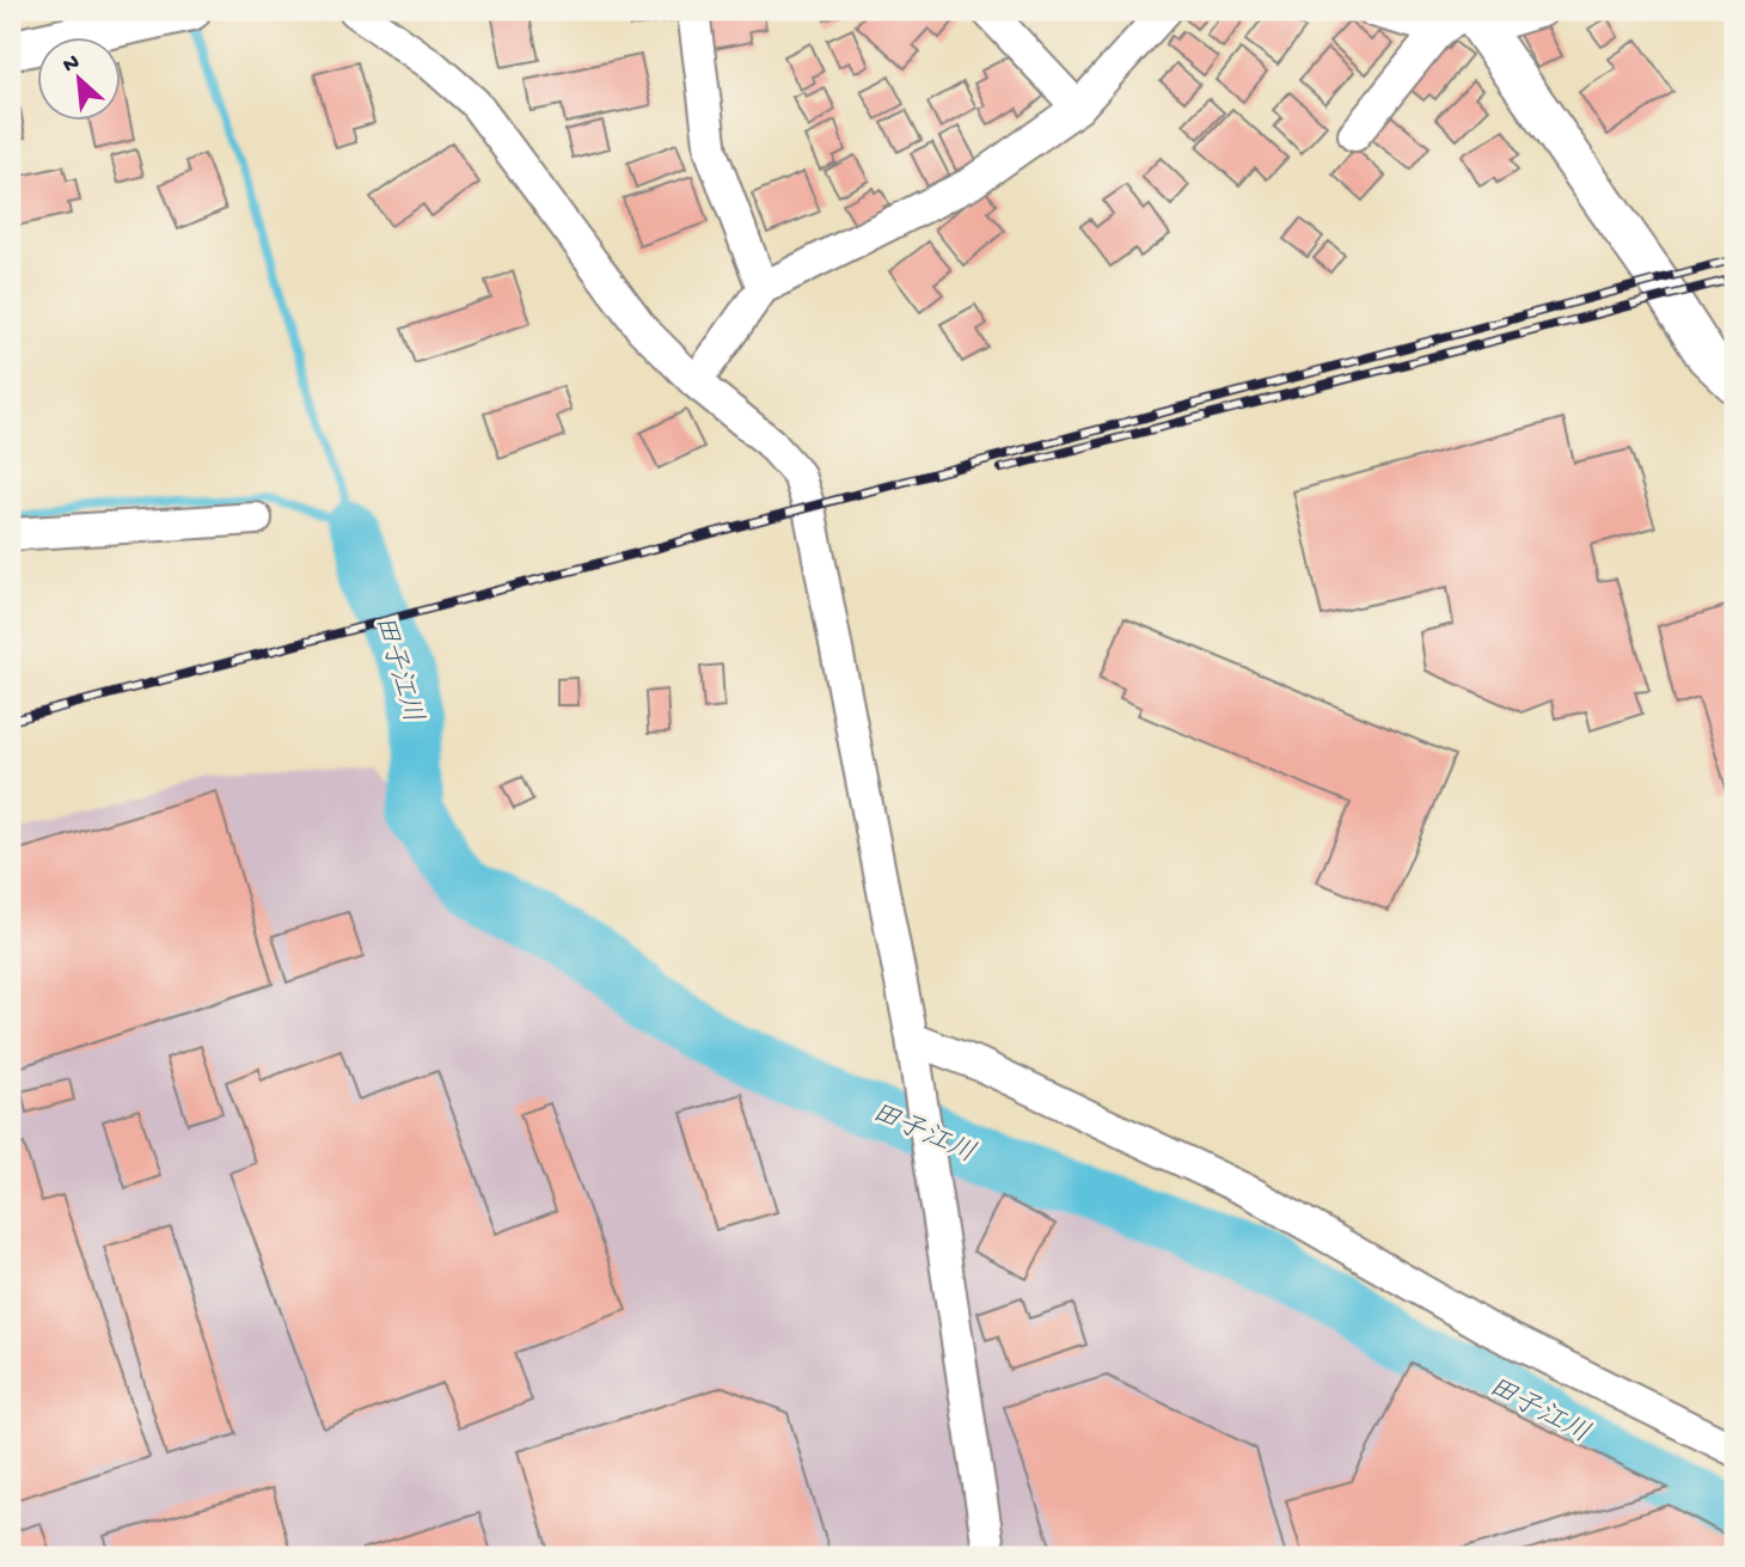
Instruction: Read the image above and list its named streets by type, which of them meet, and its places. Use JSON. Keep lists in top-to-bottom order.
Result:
{
  "water": ["田子江川"],
  "north": "top left"
}
